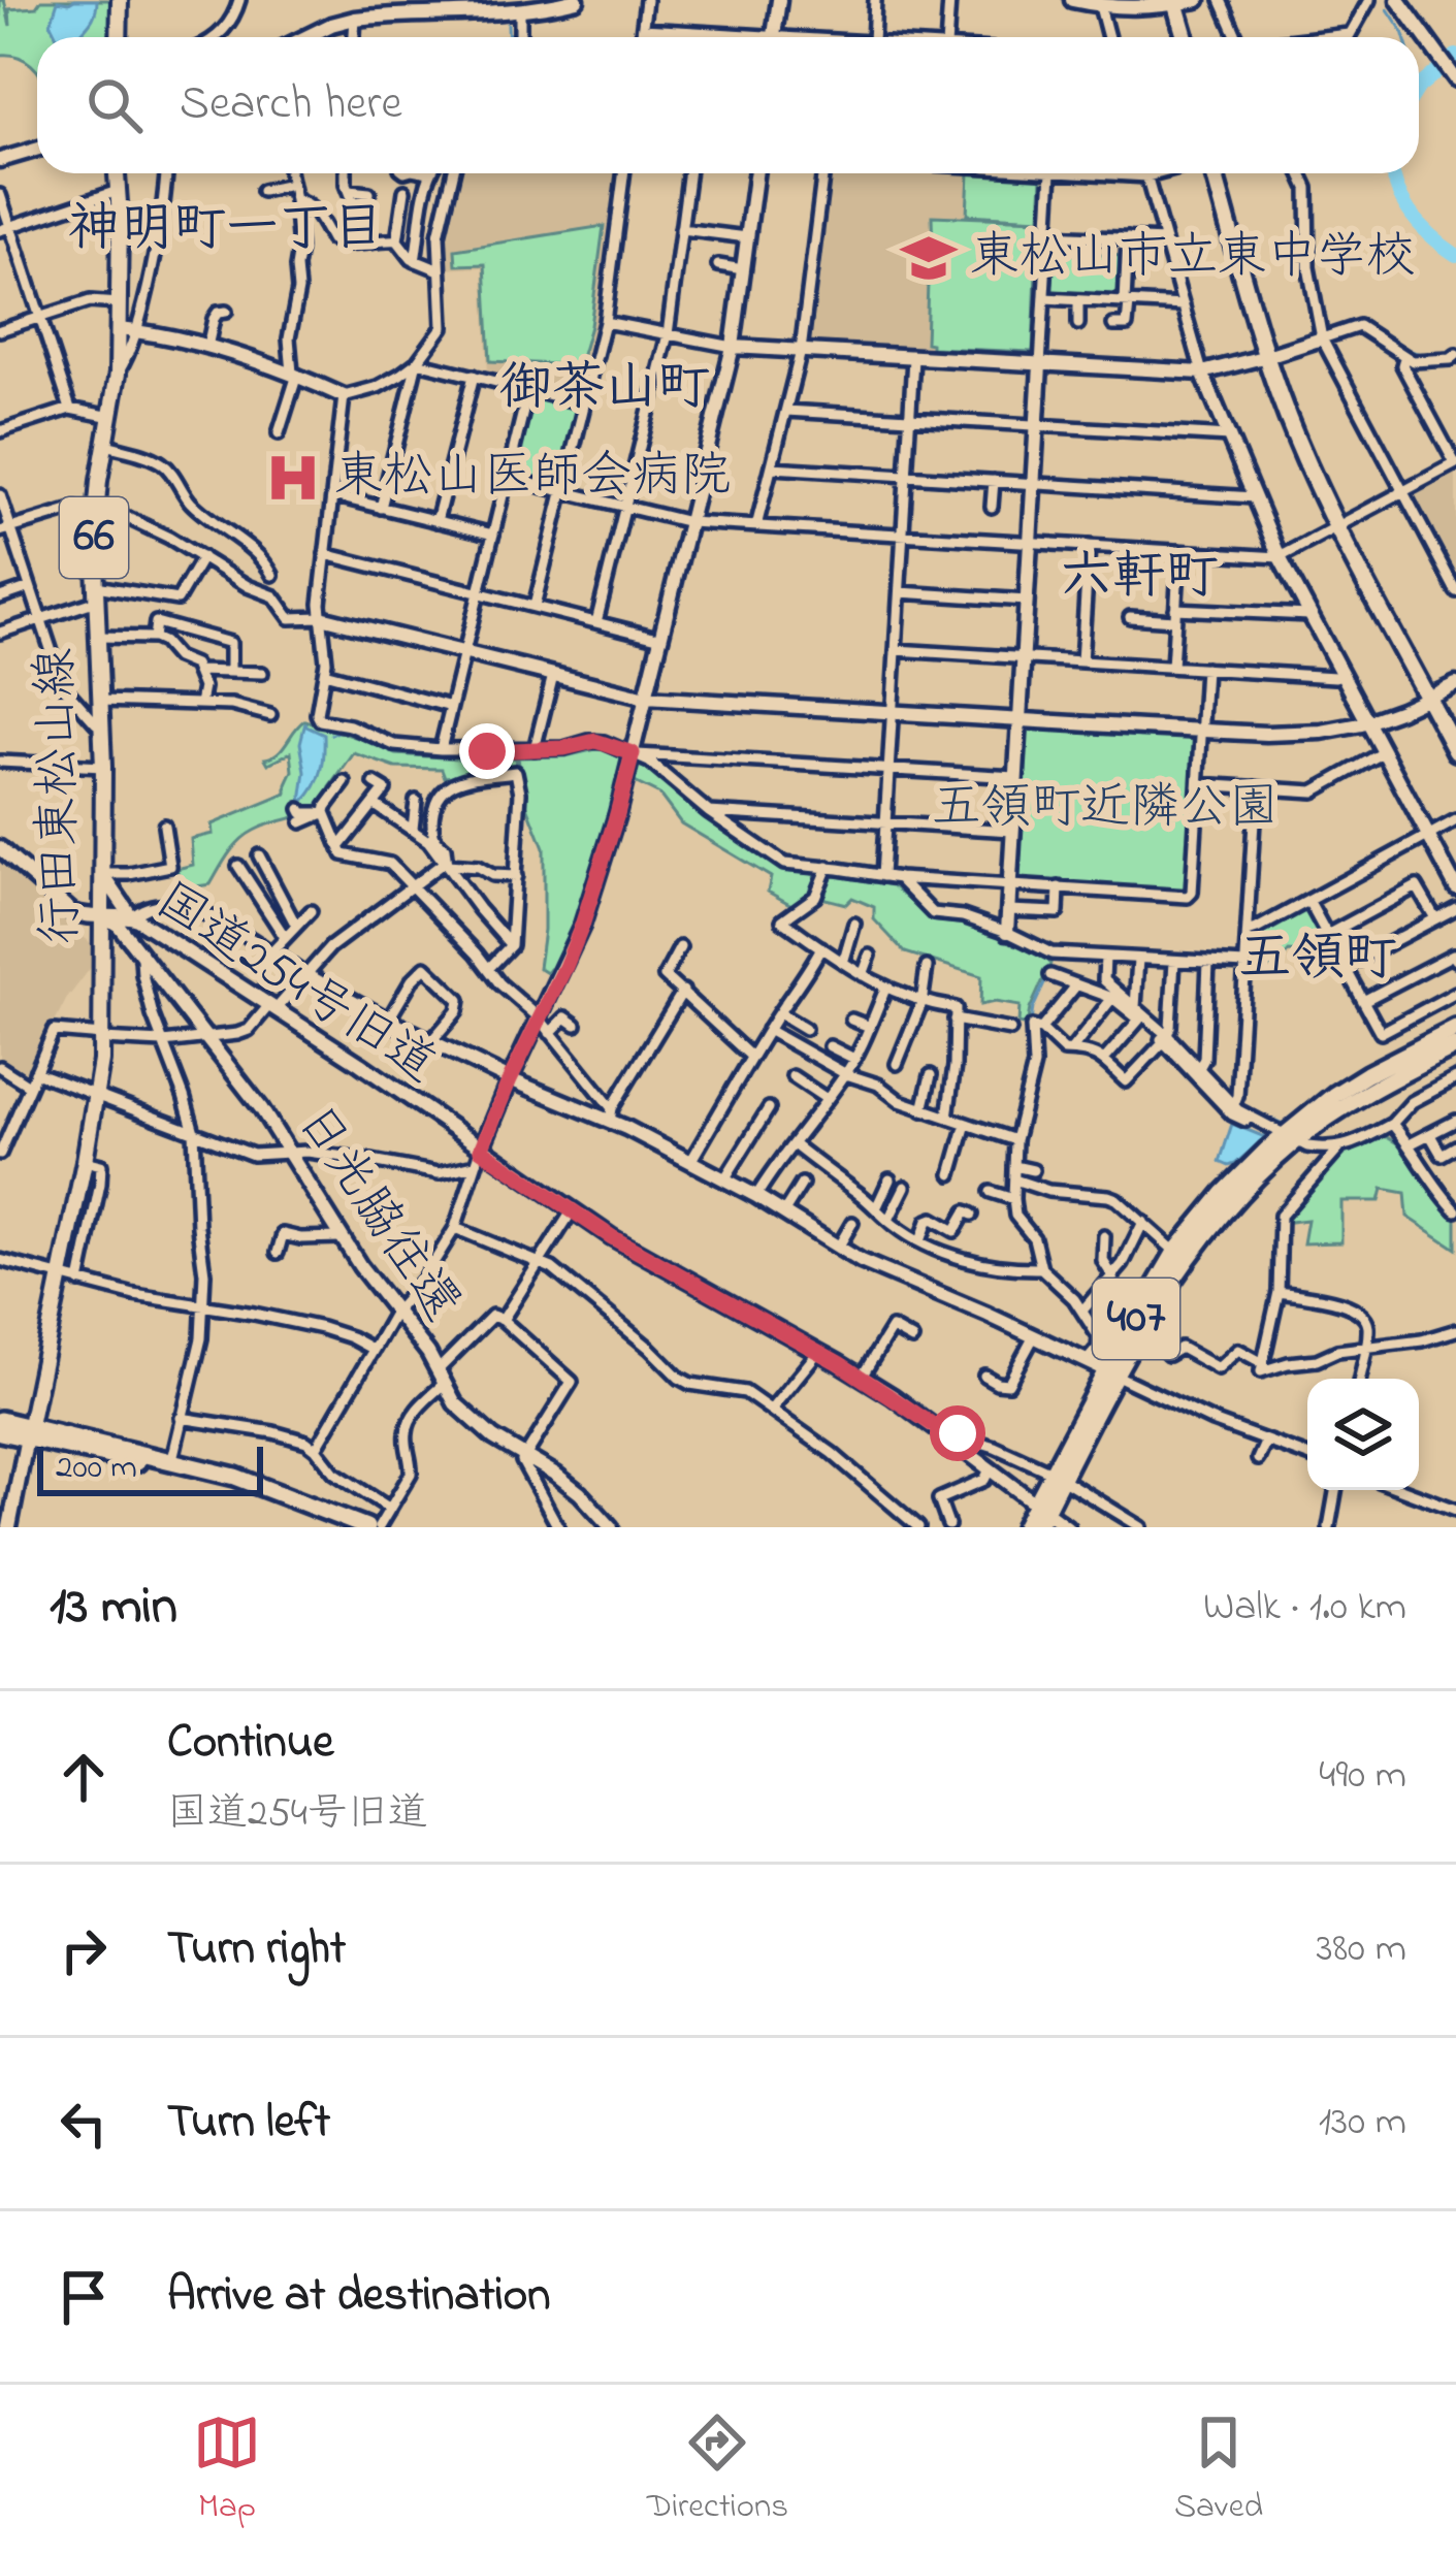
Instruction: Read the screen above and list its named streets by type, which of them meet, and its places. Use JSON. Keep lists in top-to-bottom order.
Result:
{
  "streets": {
    "highway": ["407"],
    "main road": ["66", "行田東松山線"],
    "street": ["国道254号旧道", "日光脇往還"]
  },
  "crossings": [
    ["行田東松山線", "国道254号旧道"],
    ["行田東松山線", "日光脇往還"],
    ["国道254号旧道", "日光脇往還"],
    ["国道254号旧道", "407"]
  ],
  "districts": [
    "神明町一丁目",
    "御茶山町",
    "六軒町",
    "五領町"
  ],
  "parks": ["五領町近隣公園"],
  "places": {
    "school or university": ["東松山市立東中学校"],
    "hospital": ["東松山医師会病院"]
  },
  "scale_bar": "200 m",
  "page": {
    "search": "Search here",
    "scale": "200 m",
    "heading": ["13 min", "Walk · 1.0 km"],
    "list": [
      ["Continue", "国道254号旧道", "490 m"],
      ["Turn right", "380 m"],
      ["Turn left", "130 m"],
      "Arrive at destination"
    ],
    "nav": ["Map", "Directions", "Saved"]
  }
}
